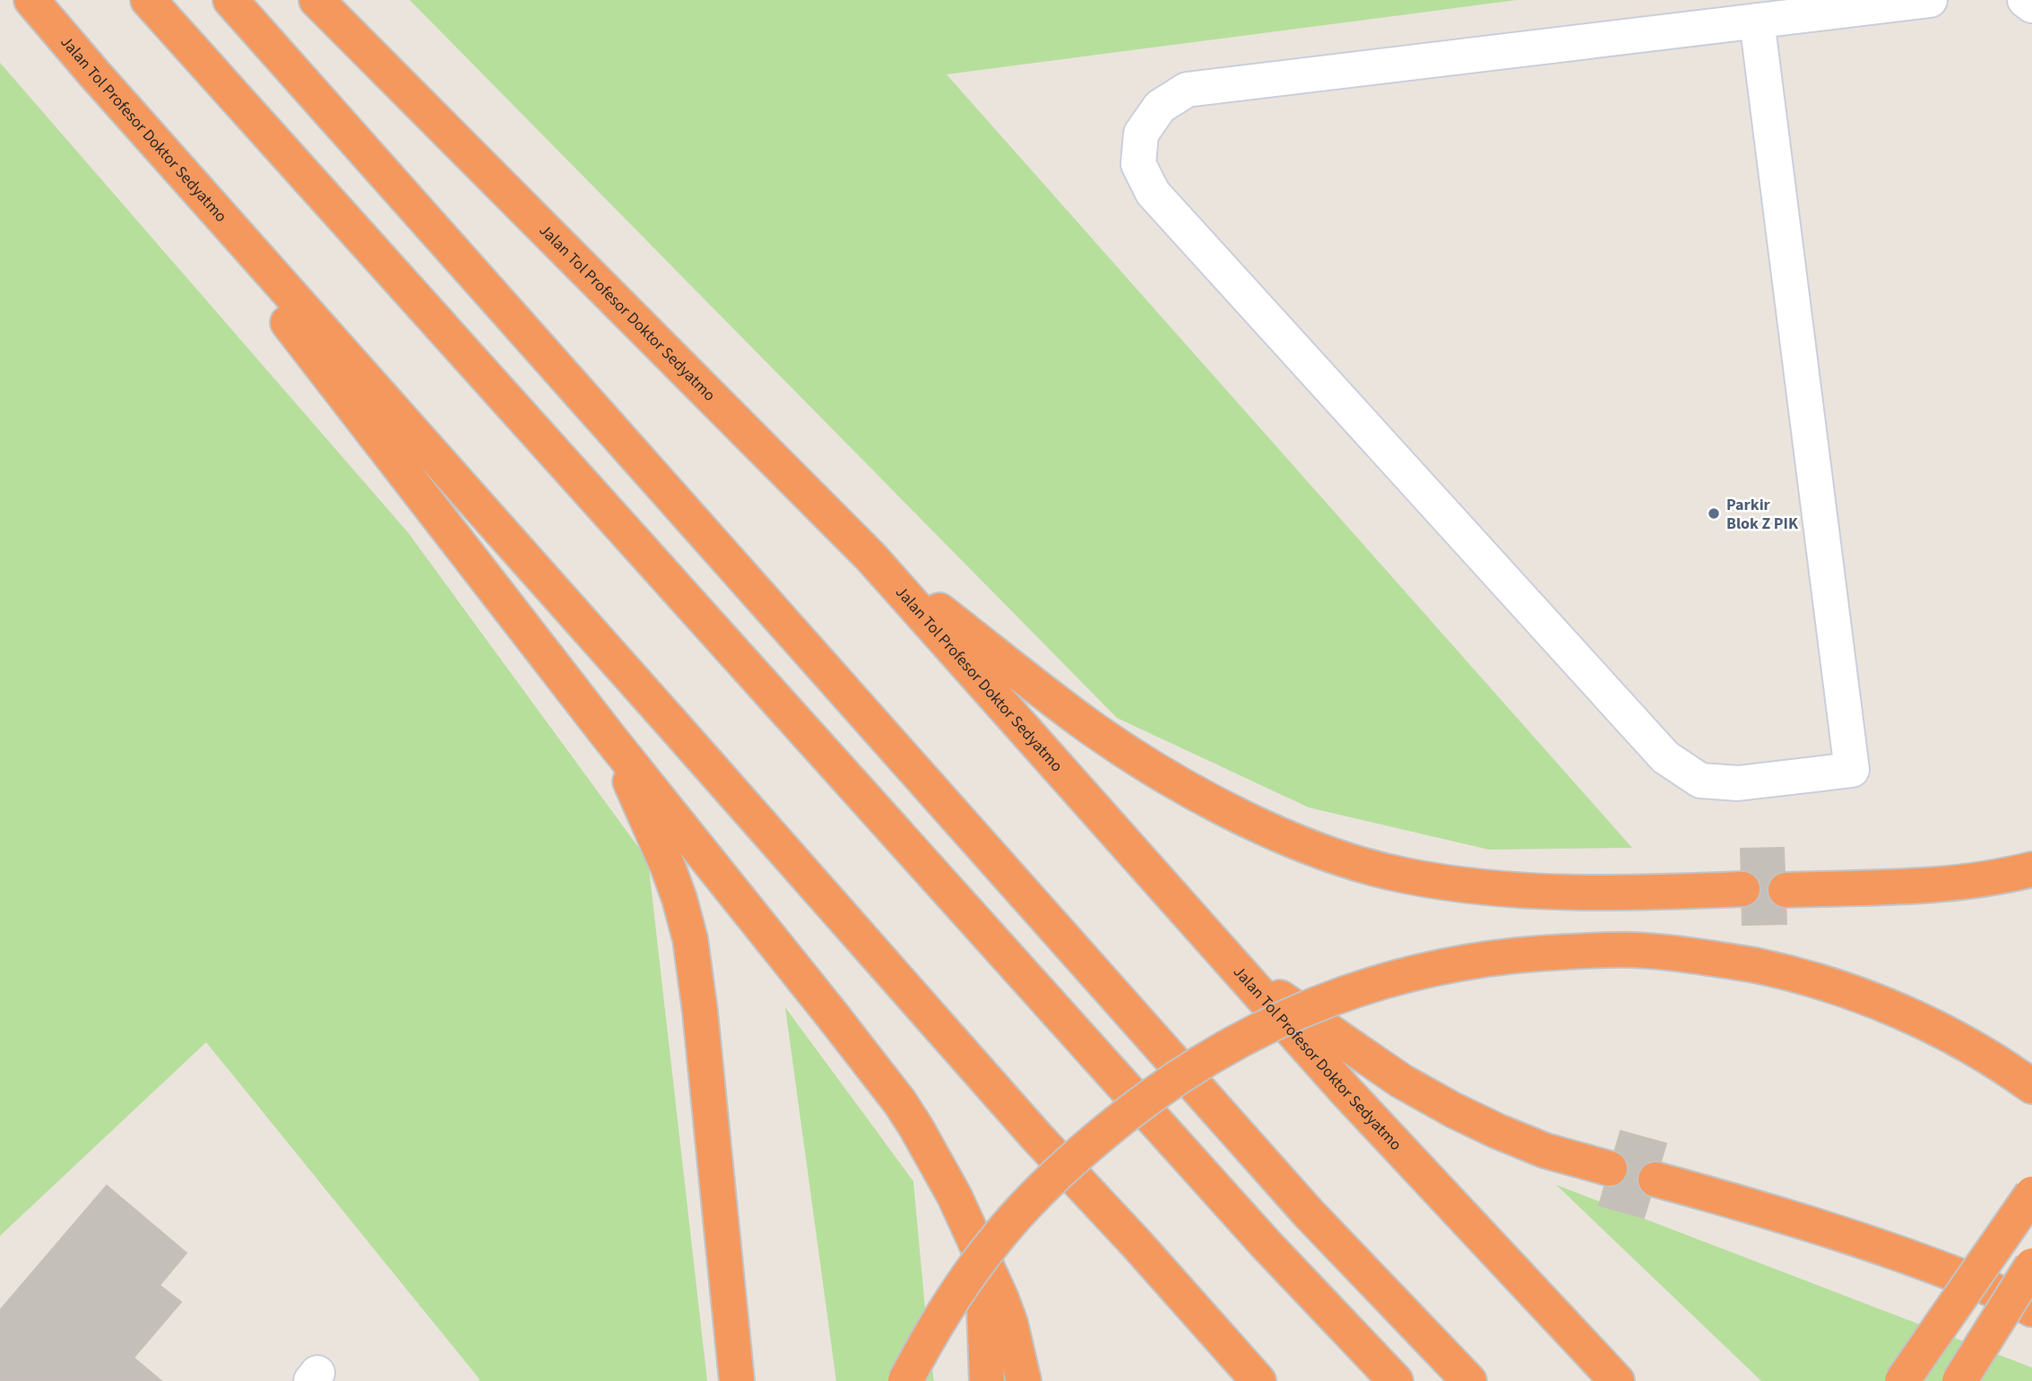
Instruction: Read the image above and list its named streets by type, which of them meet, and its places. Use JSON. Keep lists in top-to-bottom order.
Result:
{
  "streets": {
    "highway": ["Jalan Tol Profesor Doktor Sedyatmo"]
  },
  "places": ["Parkir Blok Z PIK"]
}
